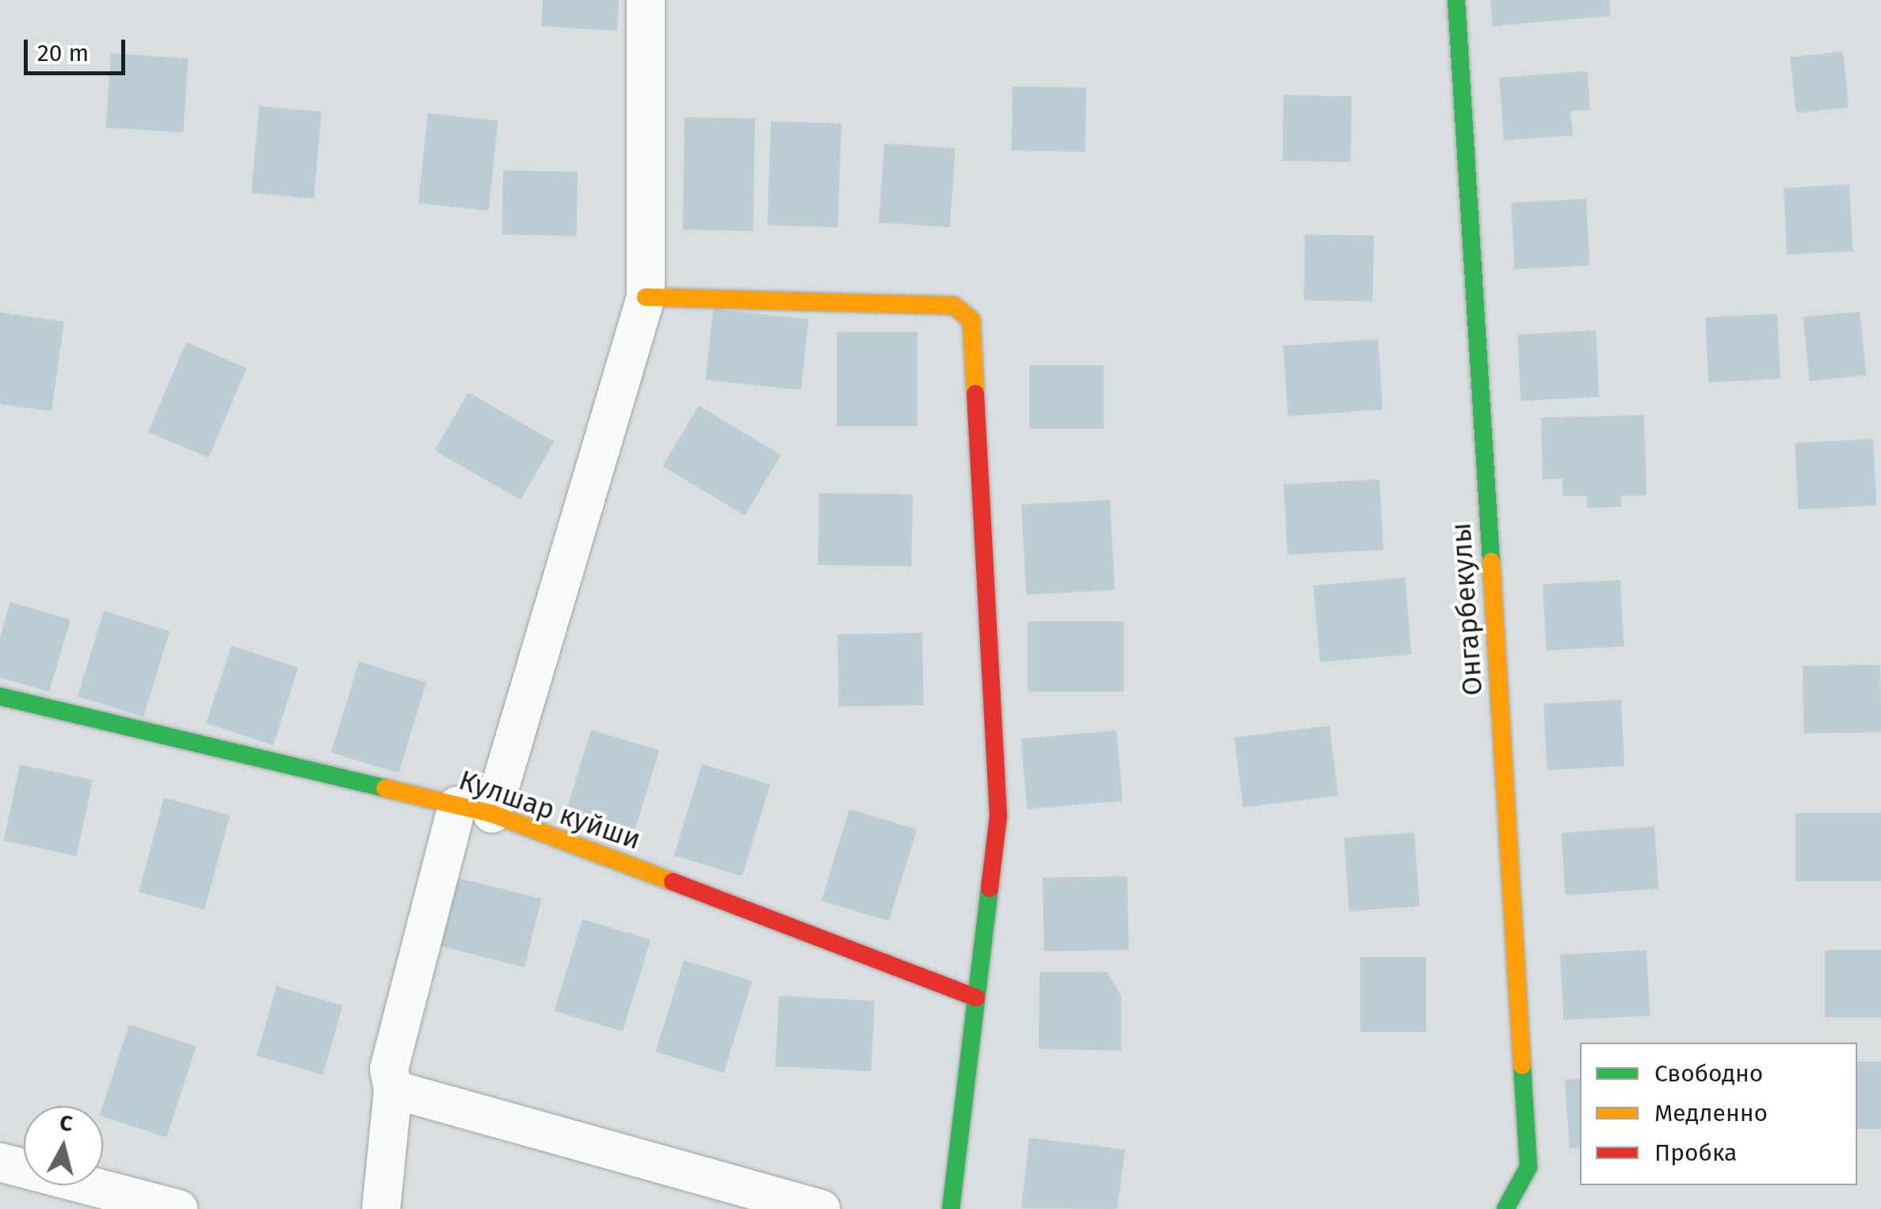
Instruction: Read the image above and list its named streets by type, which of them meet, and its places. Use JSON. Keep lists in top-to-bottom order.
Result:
{
  "streets": {
    "street": ["Онгарбекулы", "Кулшар куйши"]
  },
  "legend": ["Свободно", "Медленно", "Пробка"],
  "scale_bar": "20 m",
  "north": "top"
}
